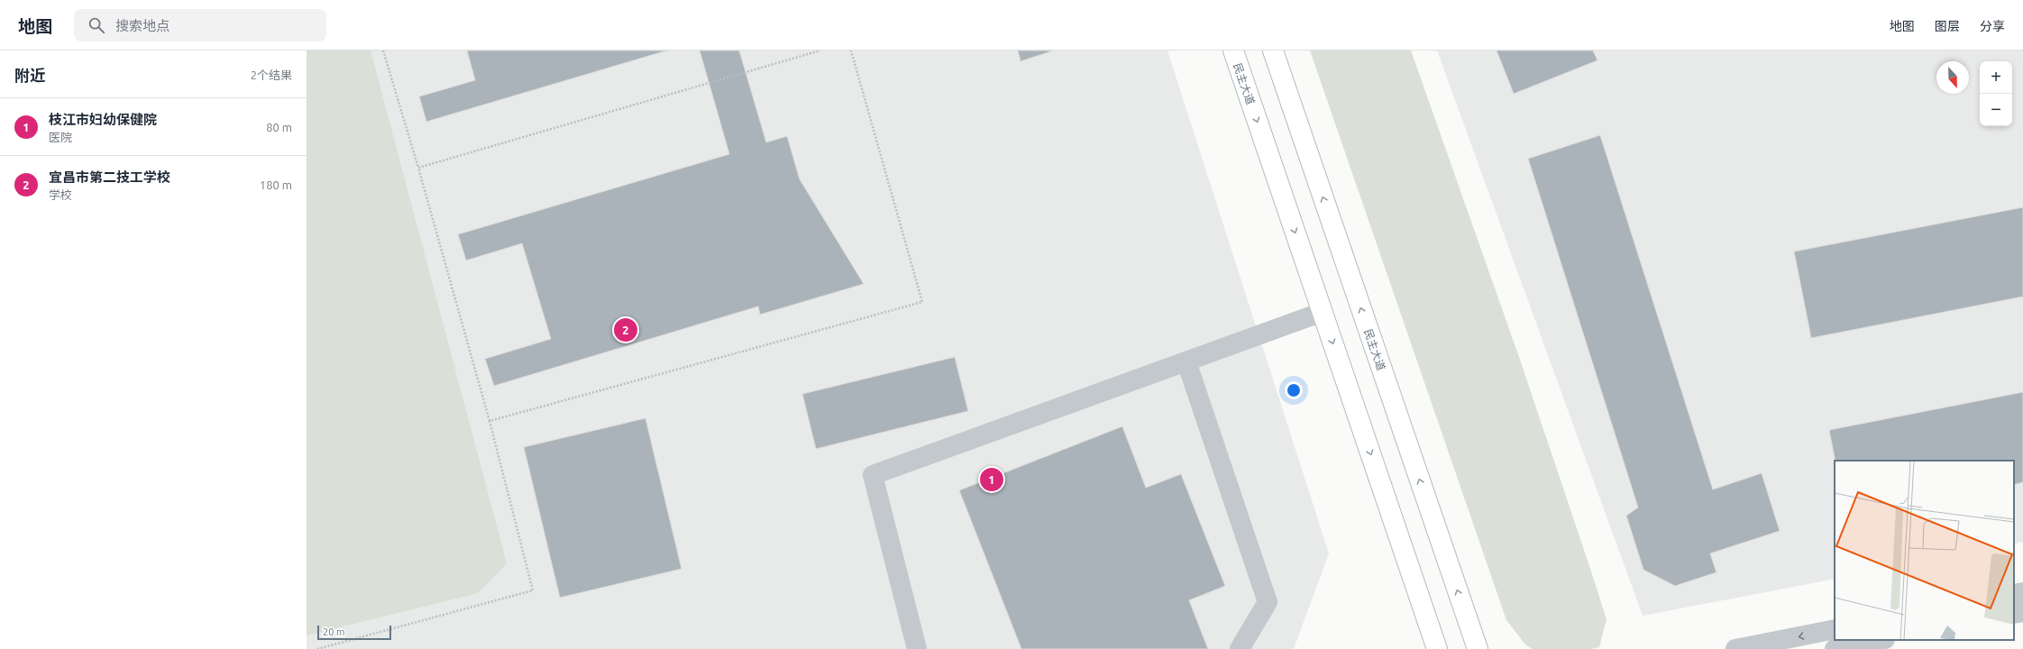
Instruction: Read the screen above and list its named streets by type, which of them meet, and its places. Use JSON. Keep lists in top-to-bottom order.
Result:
{
  "streets": {
    "main road": ["民主大道"]
  },
  "scale_bar": "20 m",
  "north": "bottom",
  "page": {
    "header": "地图",
    "search": "搜索地点",
    "nav": ["地图", "图层", "分享"],
    "heading": ["附近", "2个结果"],
    "map_buttons": ["+", "−"],
    "list": [
      {
        "mark": "1",
        "name": "枝江市妇幼保健院",
        "note": "医院",
        "value": "80 m"
      },
      {
        "mark": "2",
        "name": "宜昌市第二技工学校",
        "note": "学校",
        "value": "180 m"
      }
    ],
    "pins": ["2", "1"],
    "scale": "20 m"
  }
}
